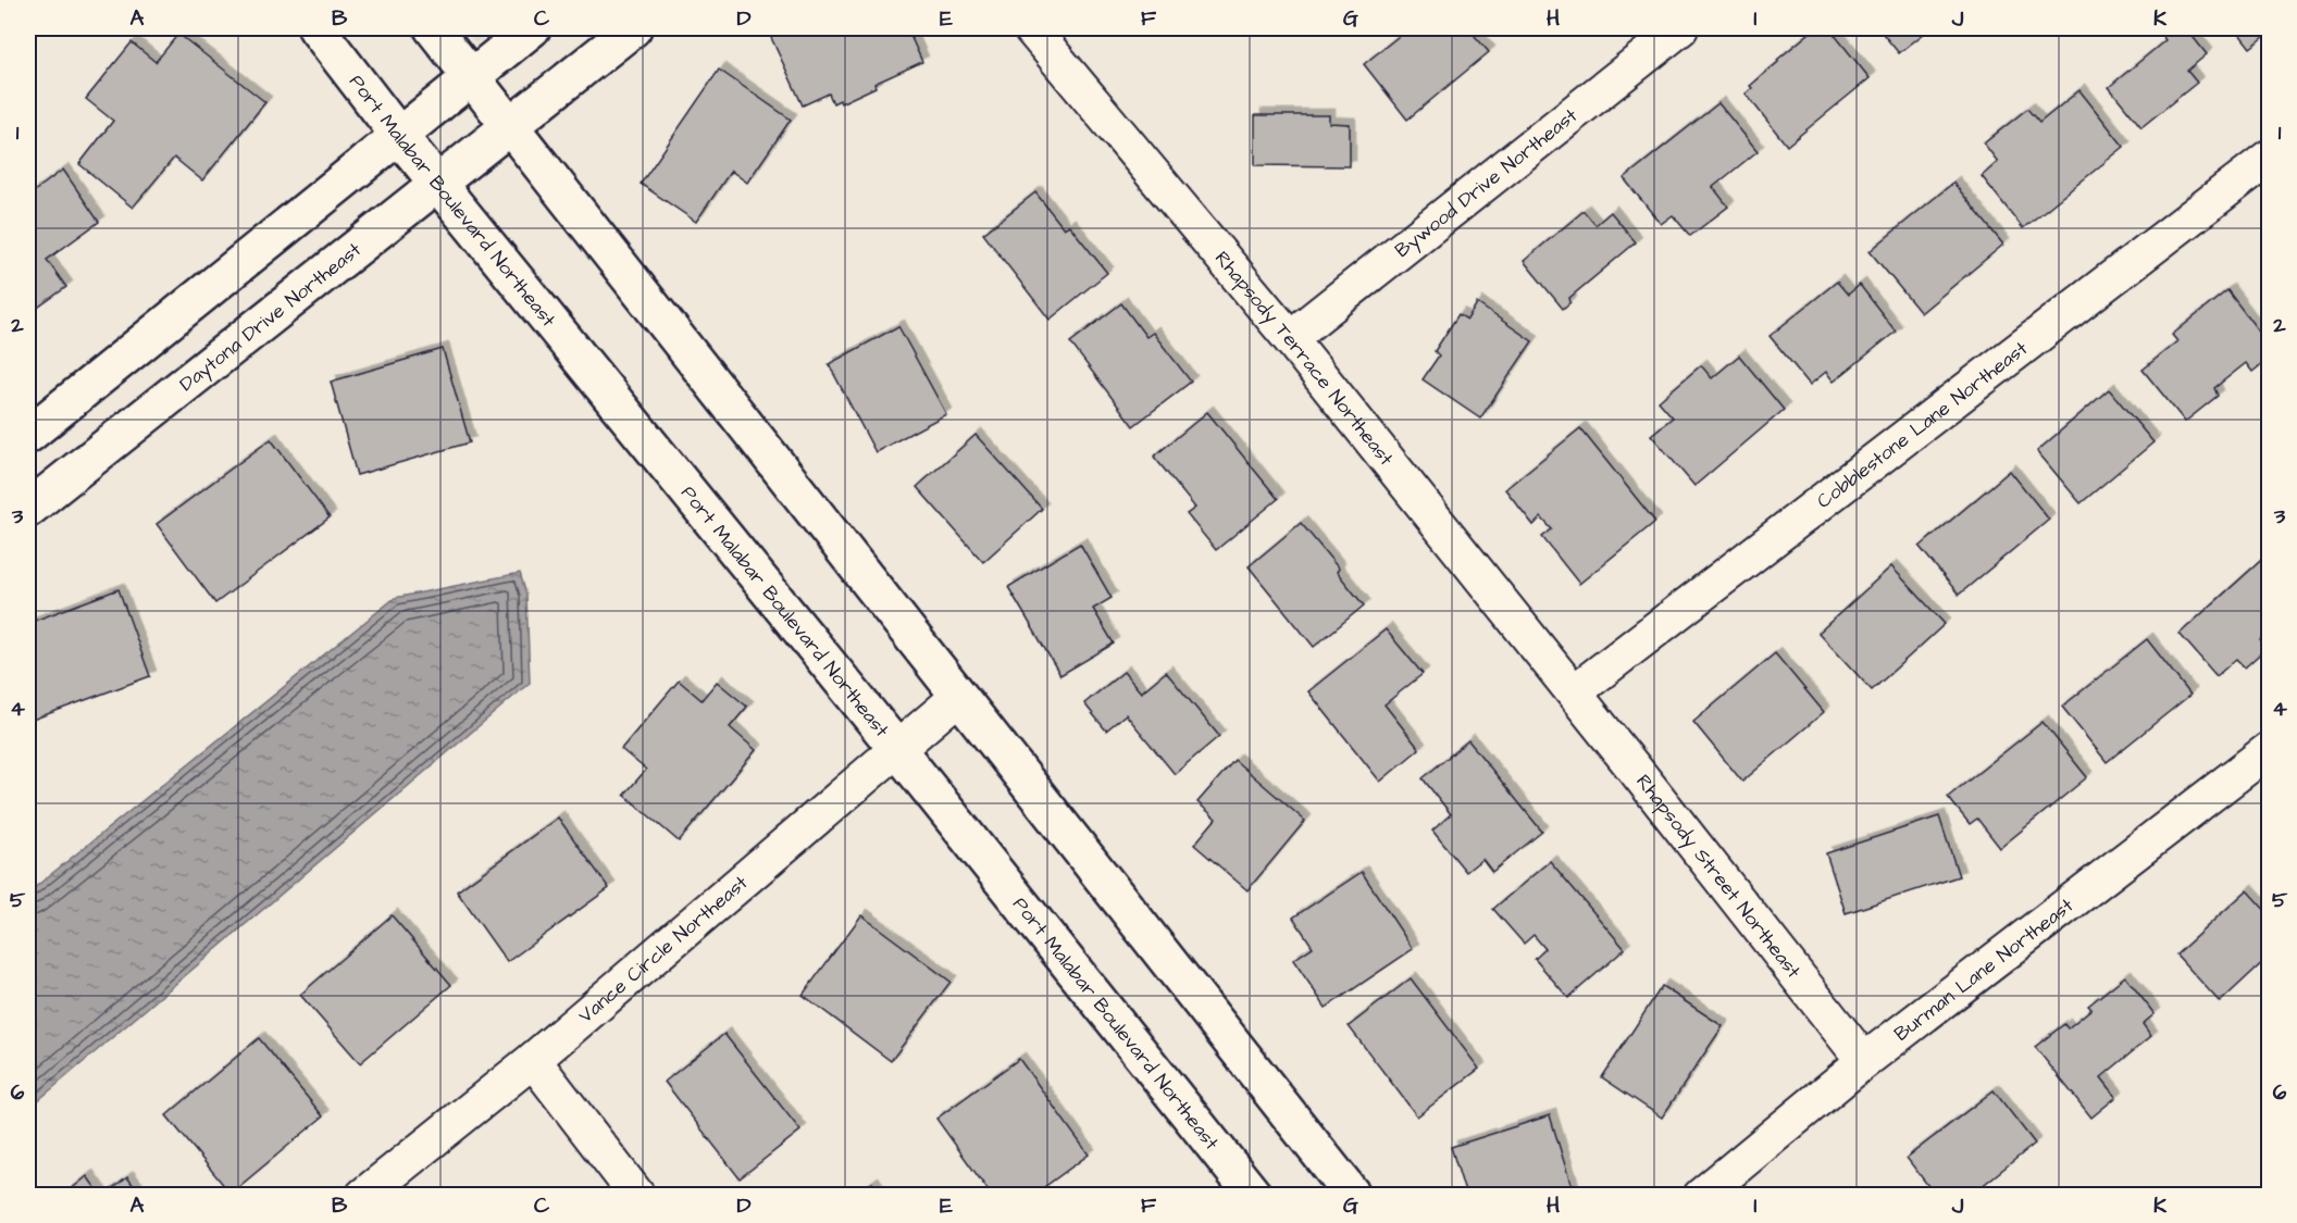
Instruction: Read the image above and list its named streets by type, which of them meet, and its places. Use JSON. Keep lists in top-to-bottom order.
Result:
{
  "streets": {
    "street": [
      "Bywood Drive Northeast",
      "Port Malabar Boulevard Northeast",
      "Daytona Drive Northeast",
      "Rhapsody Terrace Northeast",
      "Cobblestone Lane Northeast",
      "Rhapsody Street Northeast",
      "Vance Circle Northeast",
      "Burman Lane Northeast"
    ]
  },
  "crossings": [
    ["Bywood Drive Northeast", "Rhapsody Terrace Northeast"],
    ["Port Malabar Boulevard Northeast", "Daytona Drive Northeast"],
    ["Port Malabar Boulevard Northeast", "Vance Circle Northeast"],
    ["Rhapsody Terrace Northeast", "Cobblestone Lane Northeast"],
    ["Rhapsody Terrace Northeast", "Rhapsody Street Northeast"],
    ["Cobblestone Lane Northeast", "Rhapsody Street Northeast"],
    ["Rhapsody Street Northeast", "Burman Lane Northeast"]
  ],
  "grid": {
    "columns": [
      "A",
      "B",
      "C",
      "D",
      "E",
      "F",
      "G",
      "H",
      "I",
      "J",
      "K"
    ],
    "rows": [
      "1",
      "2",
      "3",
      "4",
      "5",
      "6"
    ]
  }
}
